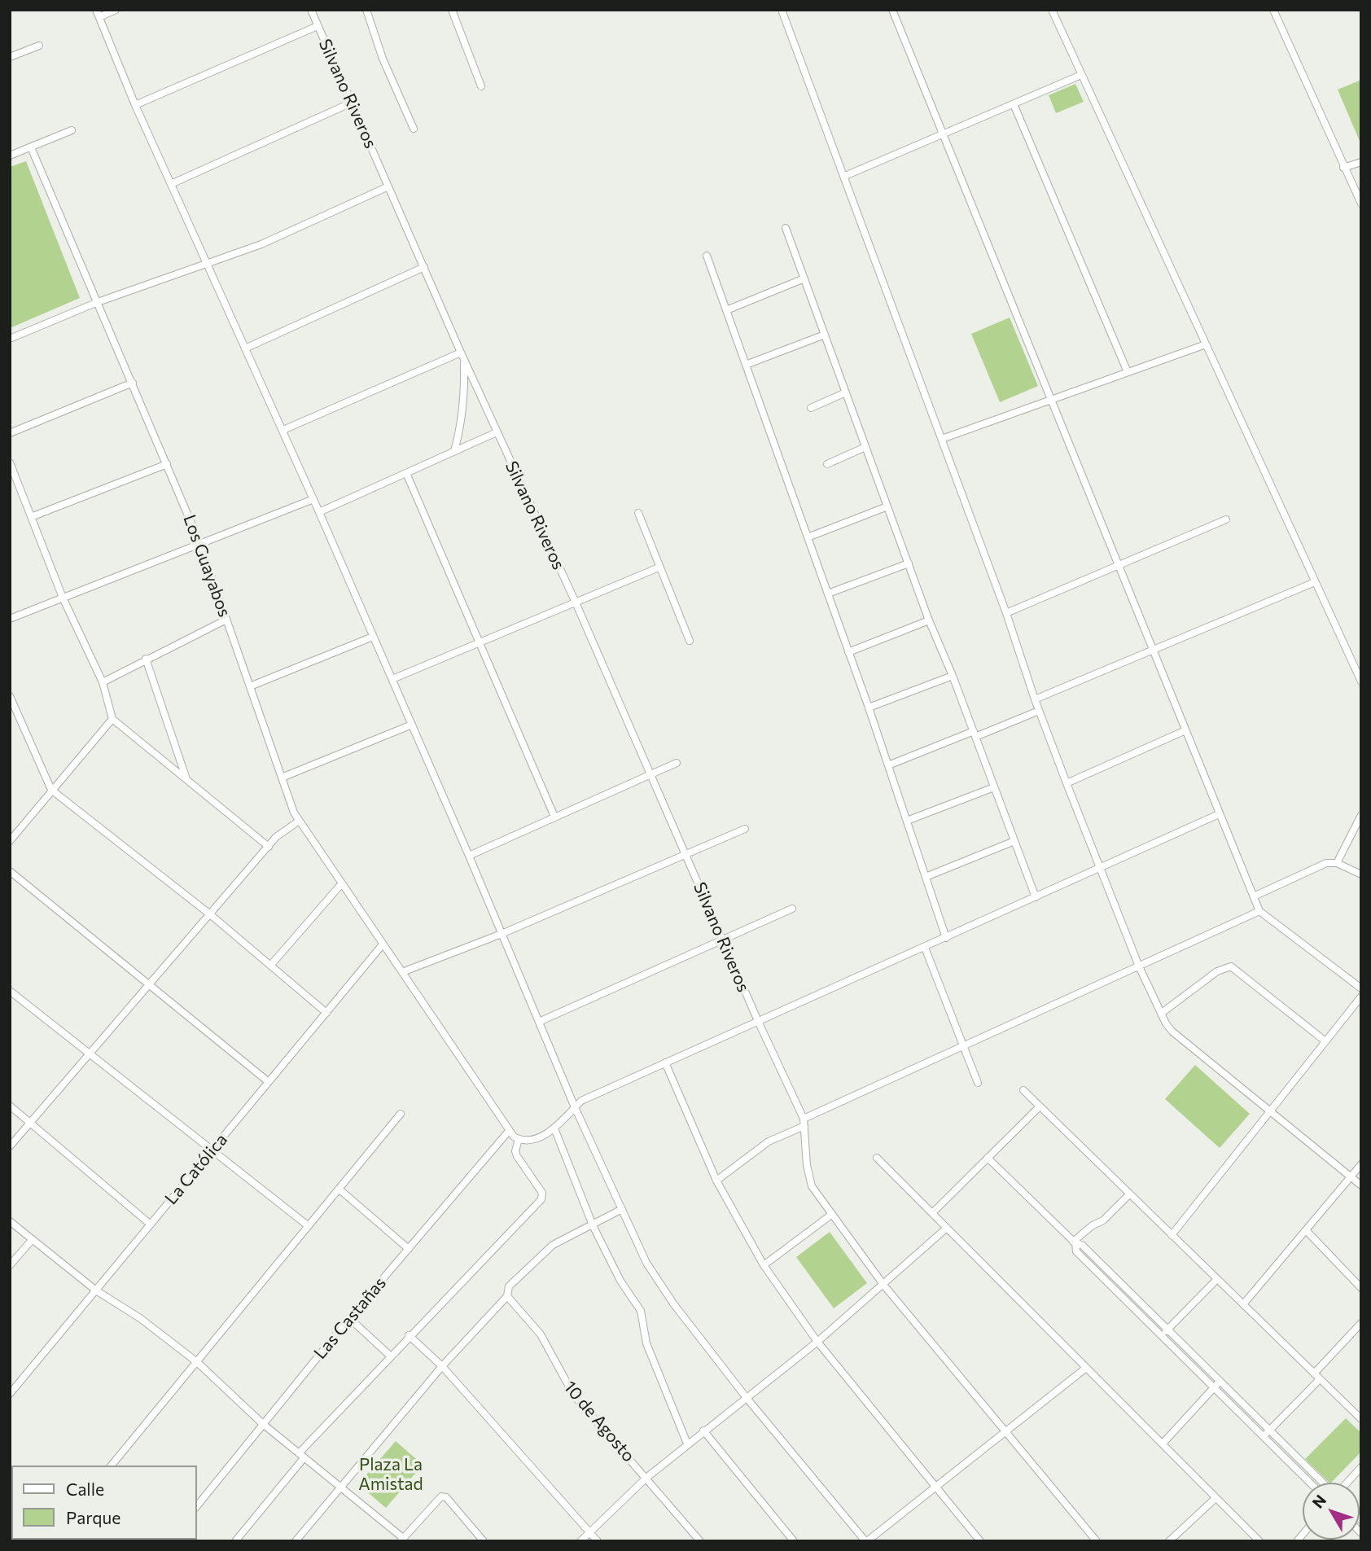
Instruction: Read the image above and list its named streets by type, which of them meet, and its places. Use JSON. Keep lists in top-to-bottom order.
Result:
{
  "streets": {
    "street": [
      "Silvano Riveros",
      "Los Guayabos",
      "La Católica",
      "Las Castañas",
      "10 de Agosto"
    ]
  },
  "crossings": [
    ["Los Guayabos", "La Católica"],
    ["Los Guayabos", "Las Castañas"]
  ],
  "parks": ["Plaza La Amistad"],
  "legend": ["Calle", "Parque"],
  "north": "top left"
}
